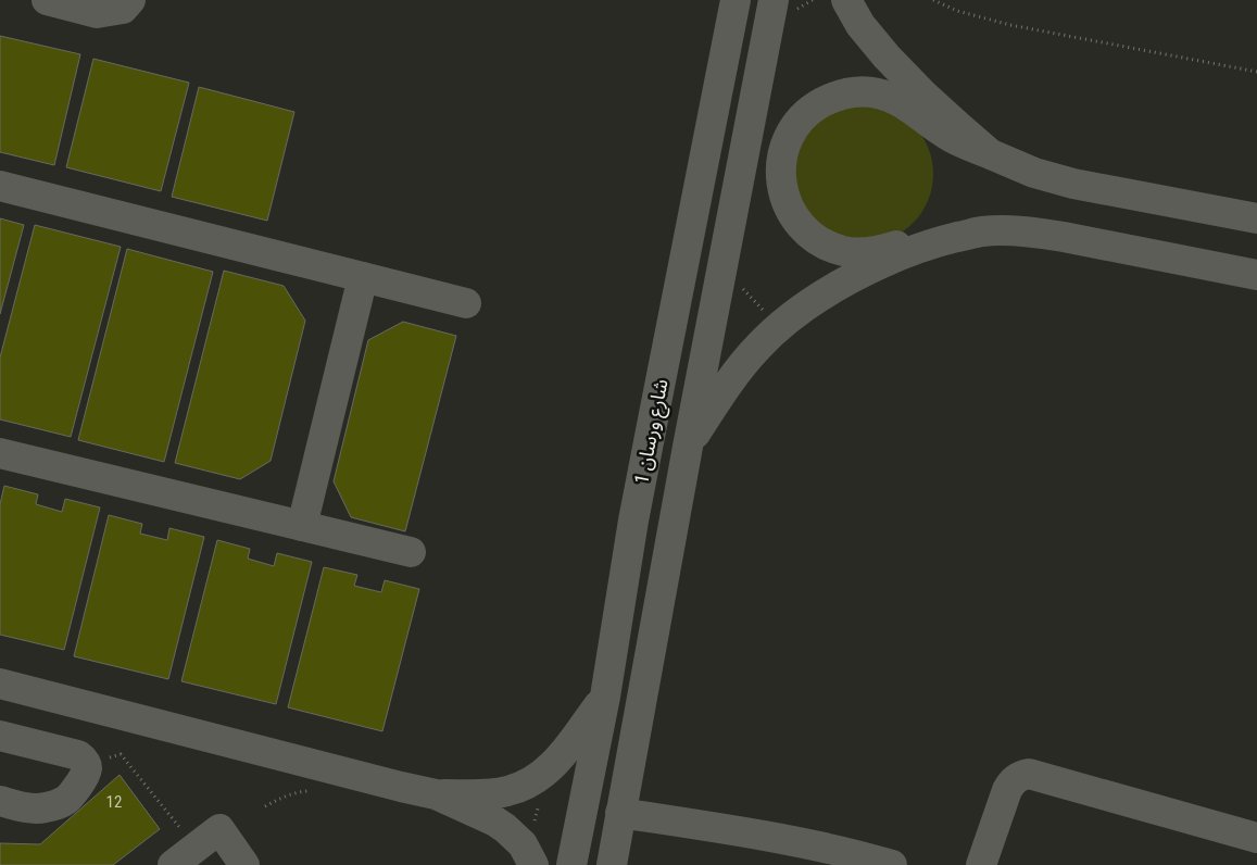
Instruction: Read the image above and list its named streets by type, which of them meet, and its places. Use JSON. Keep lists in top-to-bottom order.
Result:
{
  "streets": {
    "street": ["شارع ورسان 1"]
  },
  "house_numbers": ["12"]
}
